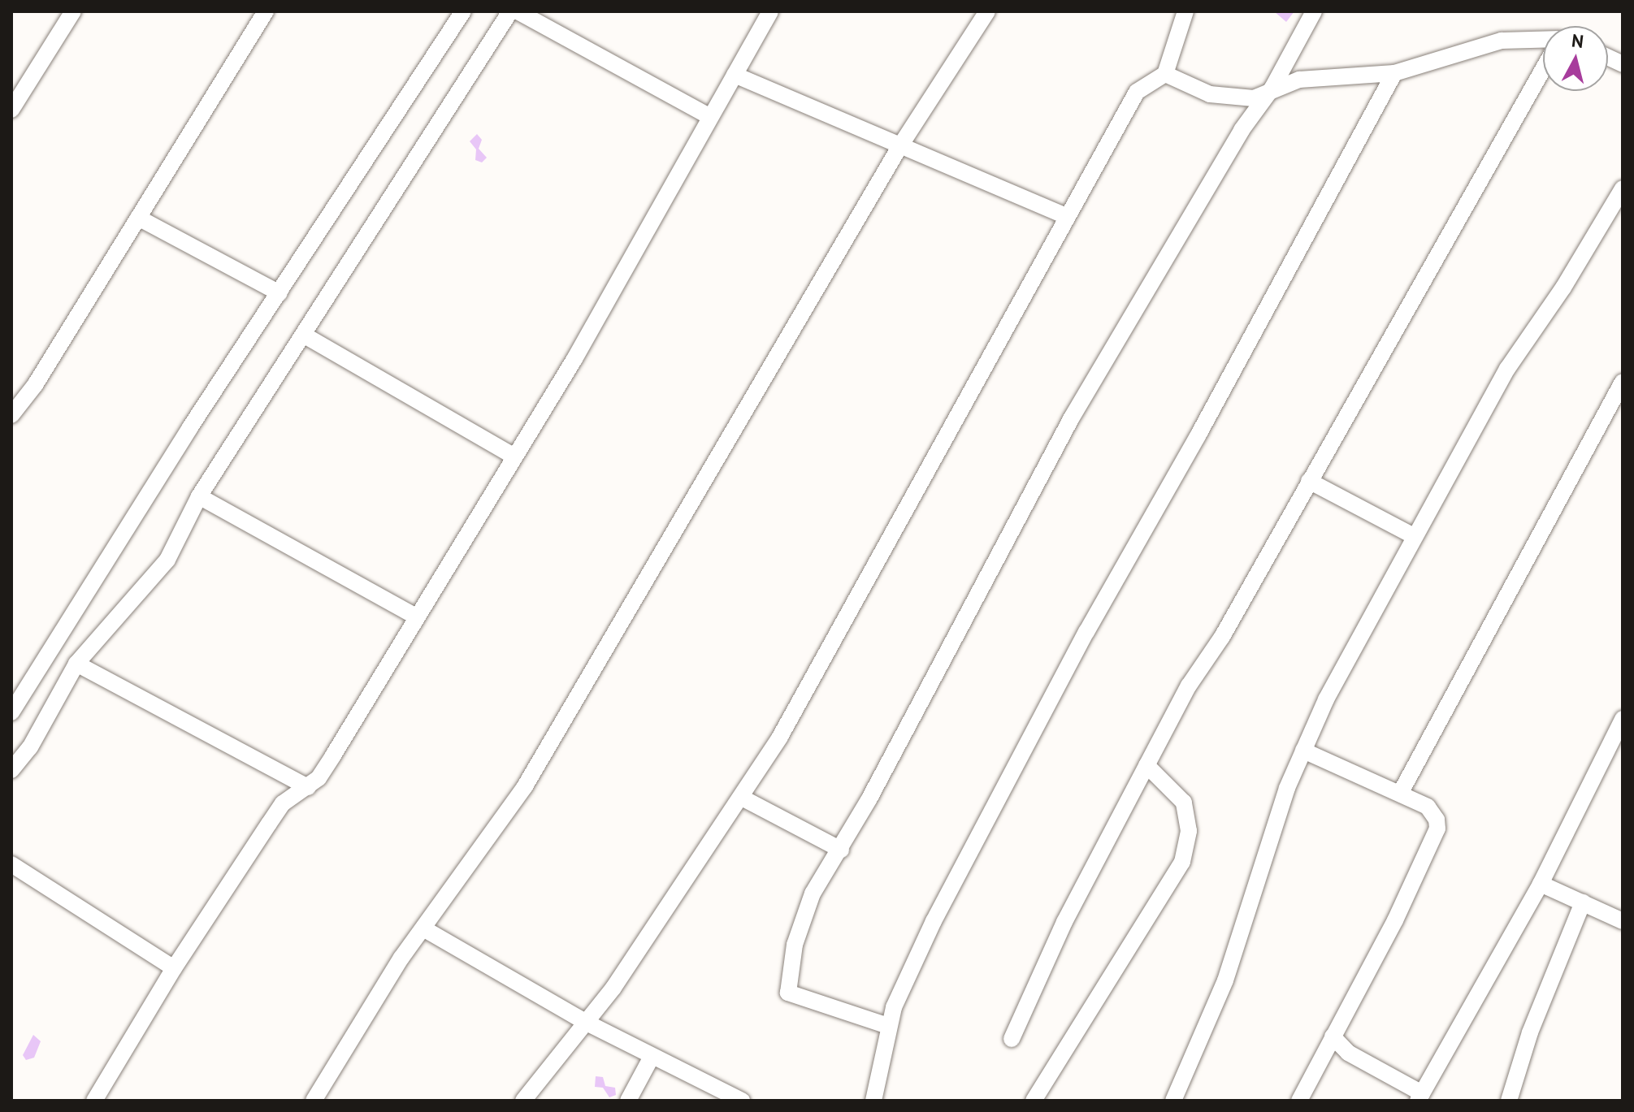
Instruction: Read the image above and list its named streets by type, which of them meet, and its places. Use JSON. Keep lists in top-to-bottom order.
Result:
{
  "north": "top"
}
